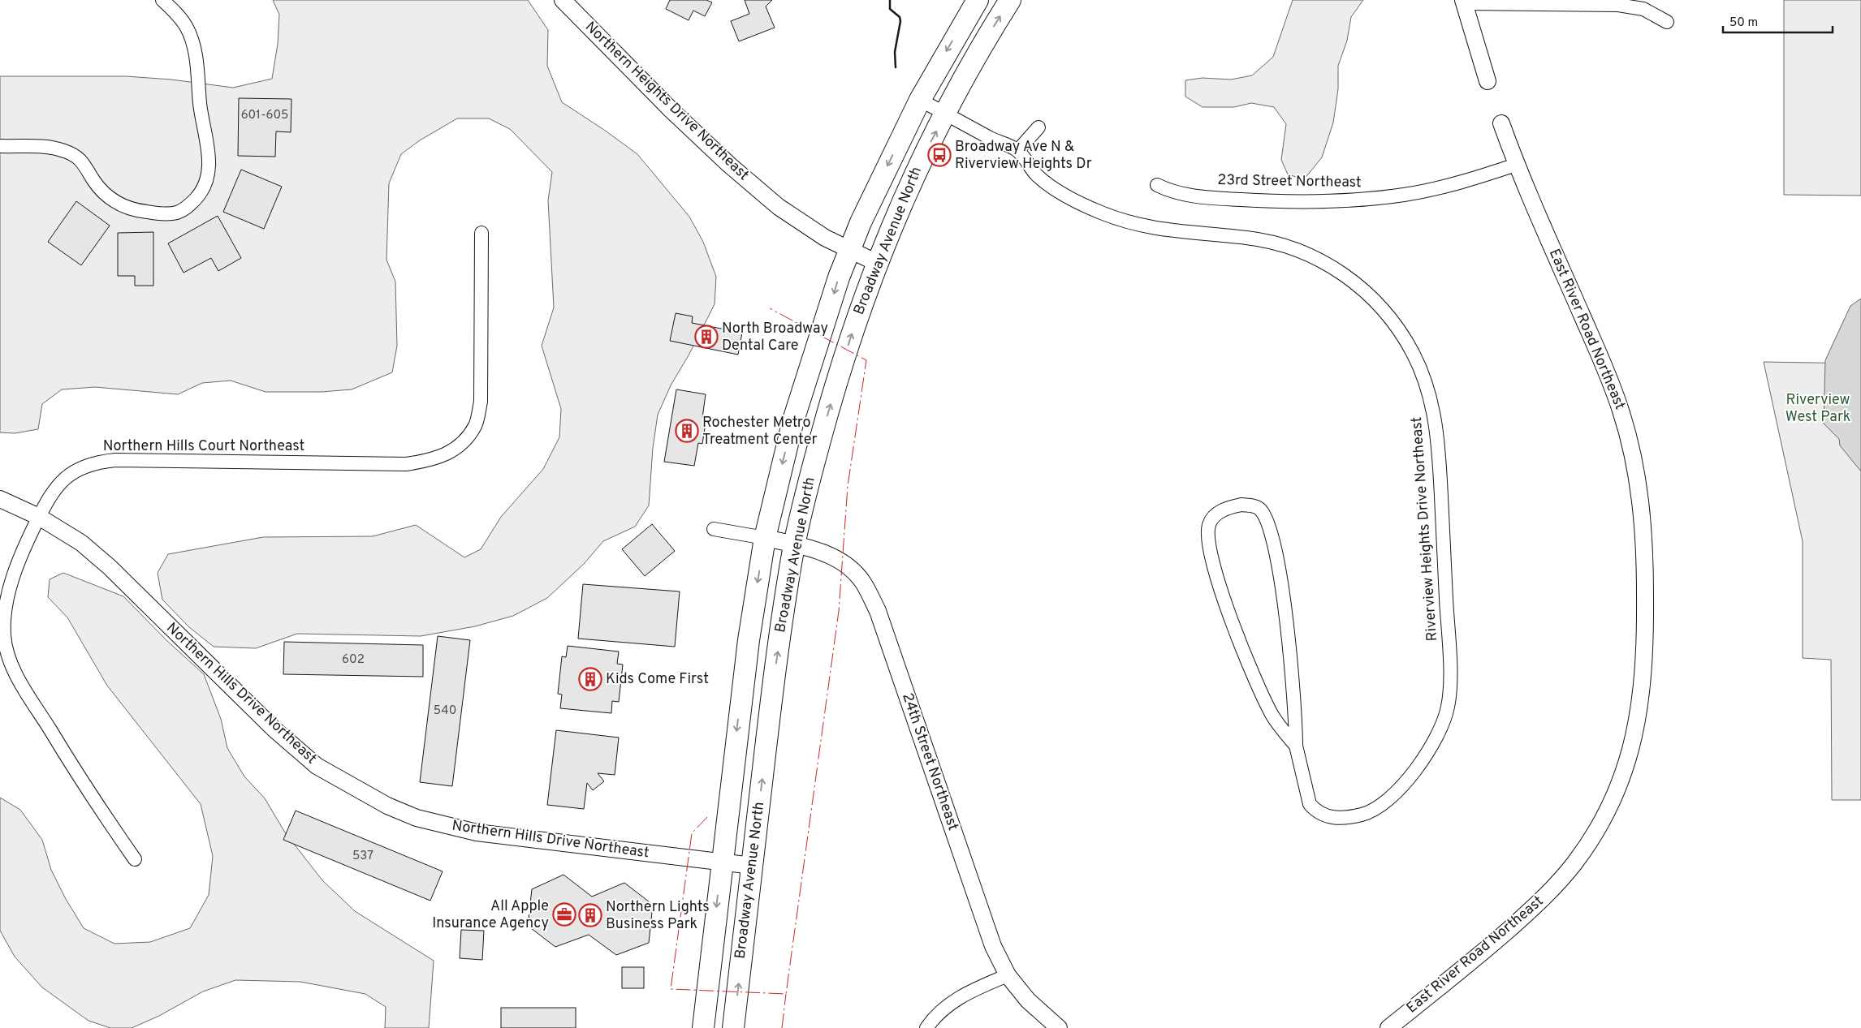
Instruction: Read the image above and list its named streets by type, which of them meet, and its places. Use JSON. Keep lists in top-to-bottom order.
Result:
{
  "streets": {
    "main road": ["Broadway Avenue North"],
    "street": [
      "Northern Heights Drive Northeast",
      "23rd Street Northeast",
      "East River Road Northeast",
      "Northern Hills Court Northeast",
      "Riverview Heights Drive Northeast",
      "Northern Hills Drive Northeast",
      "24th Street Northeast"
    ]
  },
  "crossings": [
    ["Northern Heights Drive Northeast", "Broadway Avenue North"],
    ["23rd Street Northeast", "East River Road Northeast"],
    ["Broadway Avenue North", "Riverview Heights Drive Northeast"],
    ["Broadway Avenue North", "Northern Hills Drive Northeast"],
    ["Broadway Avenue North", "24th Street Northeast"],
    ["Northern Hills Court Northeast", "Northern Hills Drive Northeast"]
  ],
  "parks": ["Riverview West Park"],
  "places": {
    "bus stop": ["Broadway Ave N & Riverview Heights Dr"],
    "building": [
      "North Broadway Dental Care",
      "Rochester Metro Treatment Center",
      "Kids Come First",
      "Northern Lights Business Park"
    ],
    "office": ["All Apple Insurance Agency"]
  },
  "house_numbers": [
    "601-605",
    "602",
    "540",
    "537"
  ],
  "scale_bar": "50 m"
}
